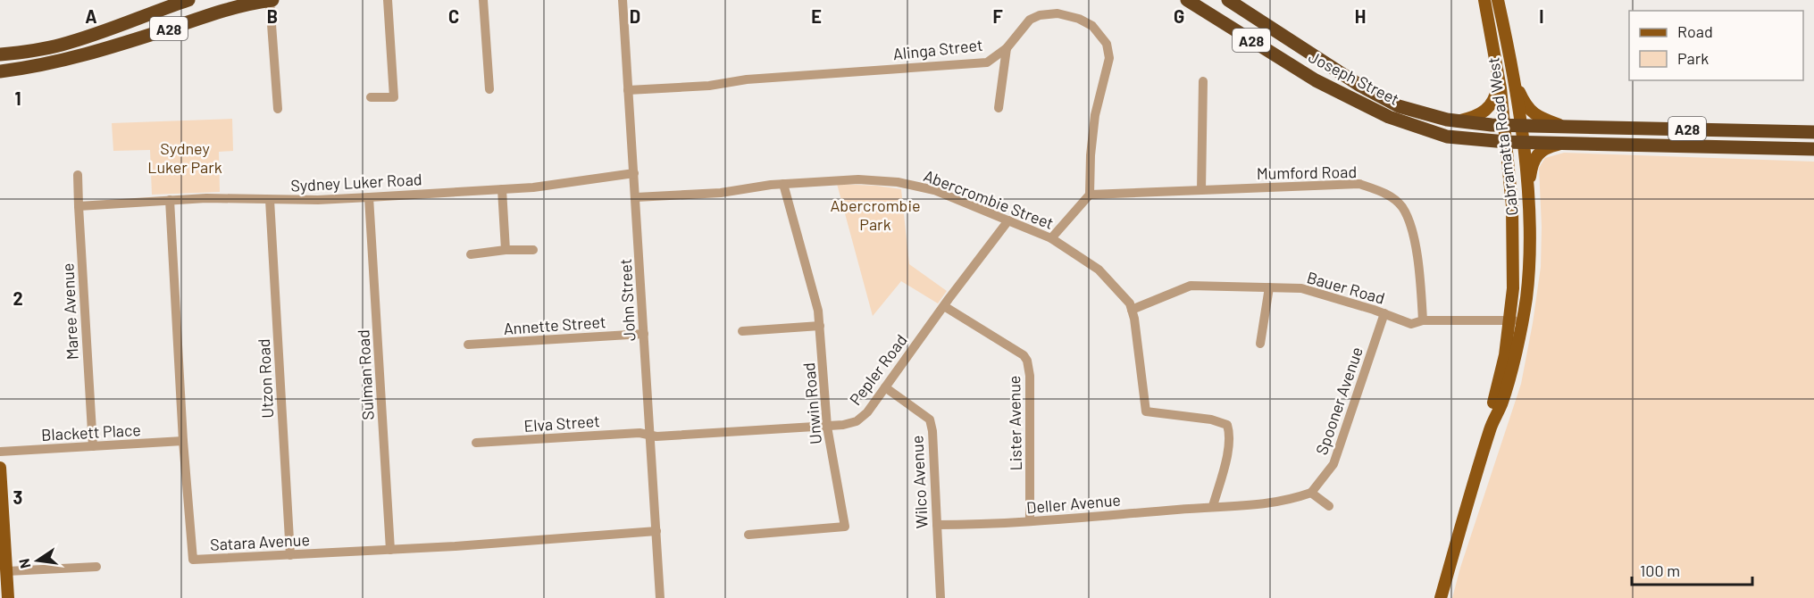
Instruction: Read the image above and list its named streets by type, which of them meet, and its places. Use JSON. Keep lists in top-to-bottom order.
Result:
{
  "streets": {
    "highway": ["A28", "Joseph Street"],
    "main road": ["Cabramatta Road West"],
    "street": [
      "Alinga Street",
      "Mumford Road",
      "Sydney Luker Road",
      "Abercrombie Street",
      "Bauer Road",
      "John Street",
      "Maree Avenue",
      "Annette Street",
      "Pepler Road",
      "Sulman Road",
      "Utzon Road",
      "Spooner Avenue",
      "Unwin Road",
      "Elva Street",
      "Lister Avenue",
      "Blackett Place",
      "Wilco Avenue",
      "Deller Avenue",
      "Satara Avenue"
    ]
  },
  "crossings": [
    ["A28", "Joseph Street"],
    ["A28", "Cabramatta Road West"],
    ["Alinga Street", "Mumford Road"],
    ["Alinga Street", "John Street"],
    ["Joseph Street", "Cabramatta Road West"],
    ["Cabramatta Road West", "Bauer Road"],
    ["Mumford Road", "Bauer Road"],
    ["Sydney Luker Road", "John Street"],
    ["Sydney Luker Road", "Maree Avenue"],
    ["Sydney Luker Road", "Sulman Road"],
    ["Sydney Luker Road", "Utzon Road"],
    ["Sydney Luker Road", "Satara Avenue"],
    ["Abercrombie Street", "Bauer Road"],
    ["Abercrombie Street", "John Street"],
    ["Abercrombie Street", "Pepler Road"],
    ["Abercrombie Street", "Unwin Road"],
    ["Abercrombie Street", "Deller Avenue"],
    ["Bauer Road", "Spooner Avenue"],
    ["John Street", "Annette Street"],
    ["John Street", "Pepler Road"],
    ["John Street", "Elva Street"],
    ["John Street", "Satara Avenue"],
    ["Maree Avenue", "Blackett Place"],
    ["Pepler Road", "Unwin Road"],
    ["Pepler Road", "Elva Street"],
    ["Pepler Road", "Lister Avenue"],
    ["Pepler Road", "Wilco Avenue"],
    ["Sulman Road", "Satara Avenue"],
    ["Utzon Road", "Satara Avenue"],
    ["Lister Avenue", "Deller Avenue"],
    ["Blackett Place", "Satara Avenue"],
    ["Wilco Avenue", "Deller Avenue"]
  ],
  "parks": ["Sydney Luker Park", "Abercrombie Park"],
  "legend": ["Road", "Park"],
  "scale_bar": "100 m",
  "north": "left",
  "grid": {
    "columns": [
      "A",
      "B",
      "C",
      "D",
      "E",
      "F",
      "G",
      "H",
      "I"
    ],
    "rows": ["1", "2", "3"]
  }
}
